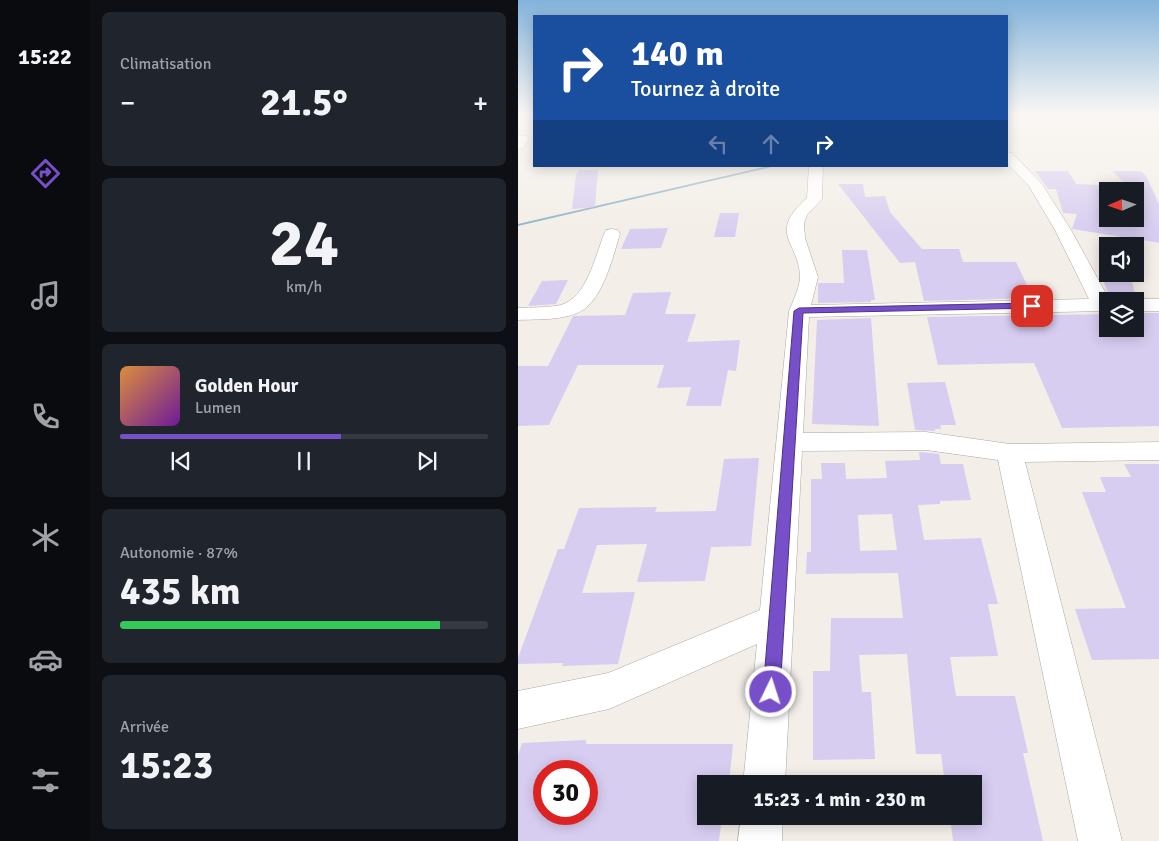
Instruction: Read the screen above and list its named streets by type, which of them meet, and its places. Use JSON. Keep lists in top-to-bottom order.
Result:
{
  "north": "left",
  "page": {
    "tabs": "15:22",
    "tile": [
      "Climatisation",
      ["24", "km/h"],
      ["Autonomie · 87%", "435 km"],
      ["Arrivée", "15:23"]
    ],
    "turn": ["140 m", "Tournez à droite"],
    "heat": ["−", "21.5°", "+"],
    "song": ["Golden Hour", "Lumen"],
    "limit": "30",
    "trip": "15:23 · 1 min · 230 m"
  }
}
